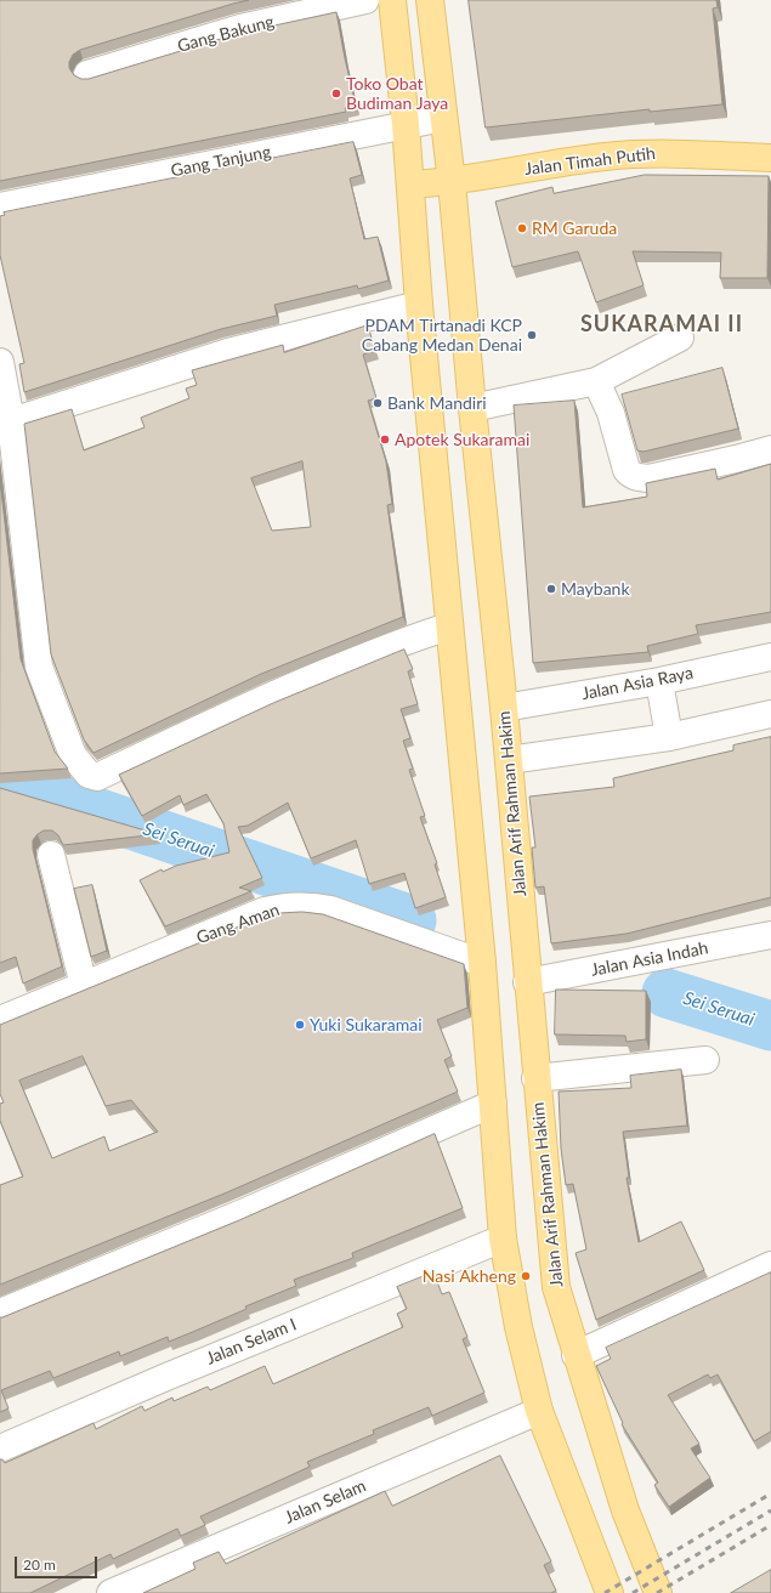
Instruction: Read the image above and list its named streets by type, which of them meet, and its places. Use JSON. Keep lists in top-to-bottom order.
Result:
{
  "streets": {
    "main road": ["Jalan Timah Putih", "Jalan Arif Rahman Hakim"],
    "street": [
      "Gang Bakung",
      "Gang Tanjung",
      "Jalan Asia Raya",
      "Gang Aman",
      "Jalan Asia Indah",
      "Jalan Selam I",
      "Jalan Selam"
    ]
  },
  "crossings": [
    ["Gang Tanjung", "Jalan Arif Rahman Hakim"],
    ["Jalan Timah Putih", "Jalan Arif Rahman Hakim"],
    ["Jalan Asia Raya", "Jalan Arif Rahman Hakim"],
    ["Jalan Arif Rahman Hakim", "Jalan Asia Indah"]
  ],
  "districts": ["SUKARAMAI II"],
  "water": ["Sei Seruai"],
  "places": [
    "Toko Obat Budiman Jaya",
    "RM Garuda",
    "PDAM Tirtanadi KCP Cabang Medan Denai",
    "Bank Mandiri",
    "Apotek Sukaramai",
    "Maybank",
    "Yuki Sukaramai",
    "Nasi Akheng"
  ],
  "scale_bar": "20 m"
}
